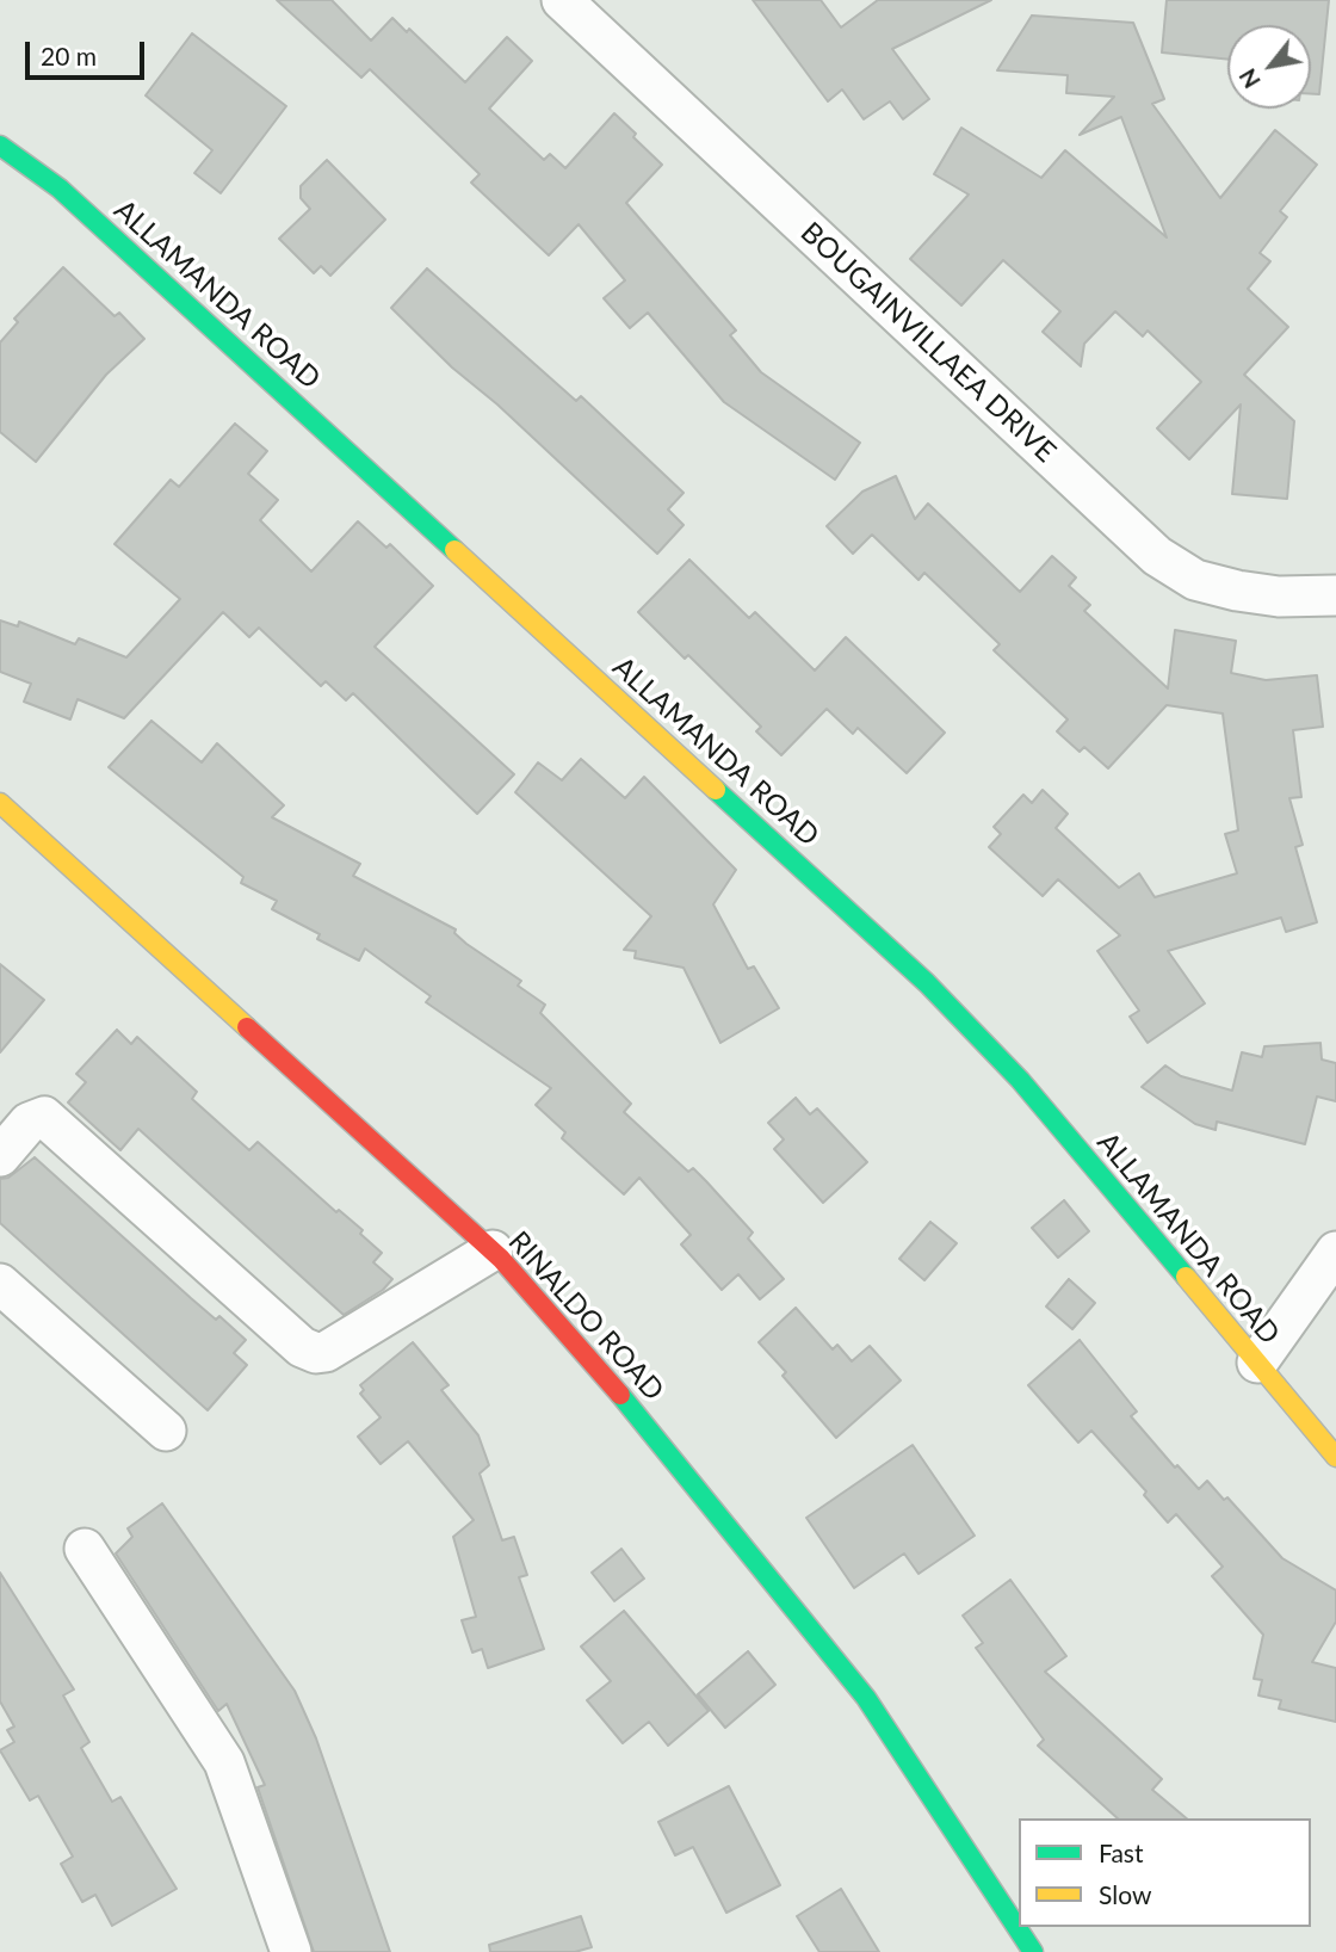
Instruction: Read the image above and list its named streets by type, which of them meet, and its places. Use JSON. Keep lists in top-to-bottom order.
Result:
{
  "streets": {
    "street": ["ALLAMANDA ROAD", "BOUGAINVILLAEA DRIVE", "RINALDO ROAD"]
  },
  "legend": ["Fast", "Slow"],
  "scale_bar": "20 m",
  "north": "bottom left"
}
